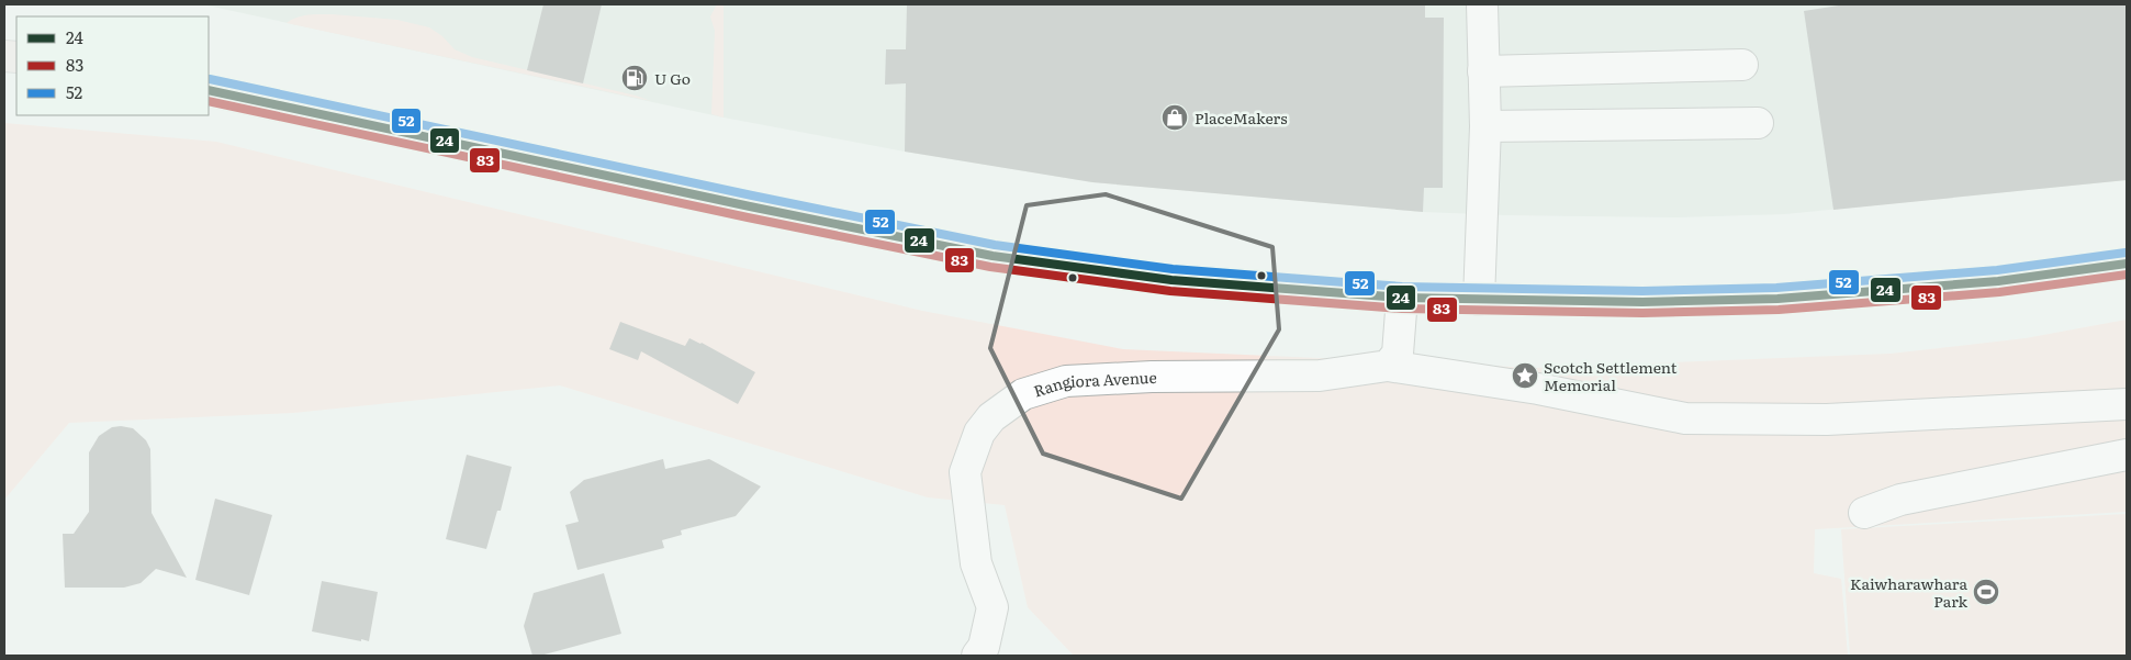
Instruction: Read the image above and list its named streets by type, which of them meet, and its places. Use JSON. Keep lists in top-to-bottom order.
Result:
{
  "streets": {
    "street": ["Rangiora Avenue"]
  },
  "places": {
    "fuel station": ["U Go"],
    "shop": ["PlaceMakers"],
    "place": ["Scotch Settlement Memorial"],
    "sports": ["Kaiwharawhara Park"]
  },
  "lines": ["transit line 52", "transit line 24", "transit line 83"],
  "legend": ["24", "83", "52"]
}
